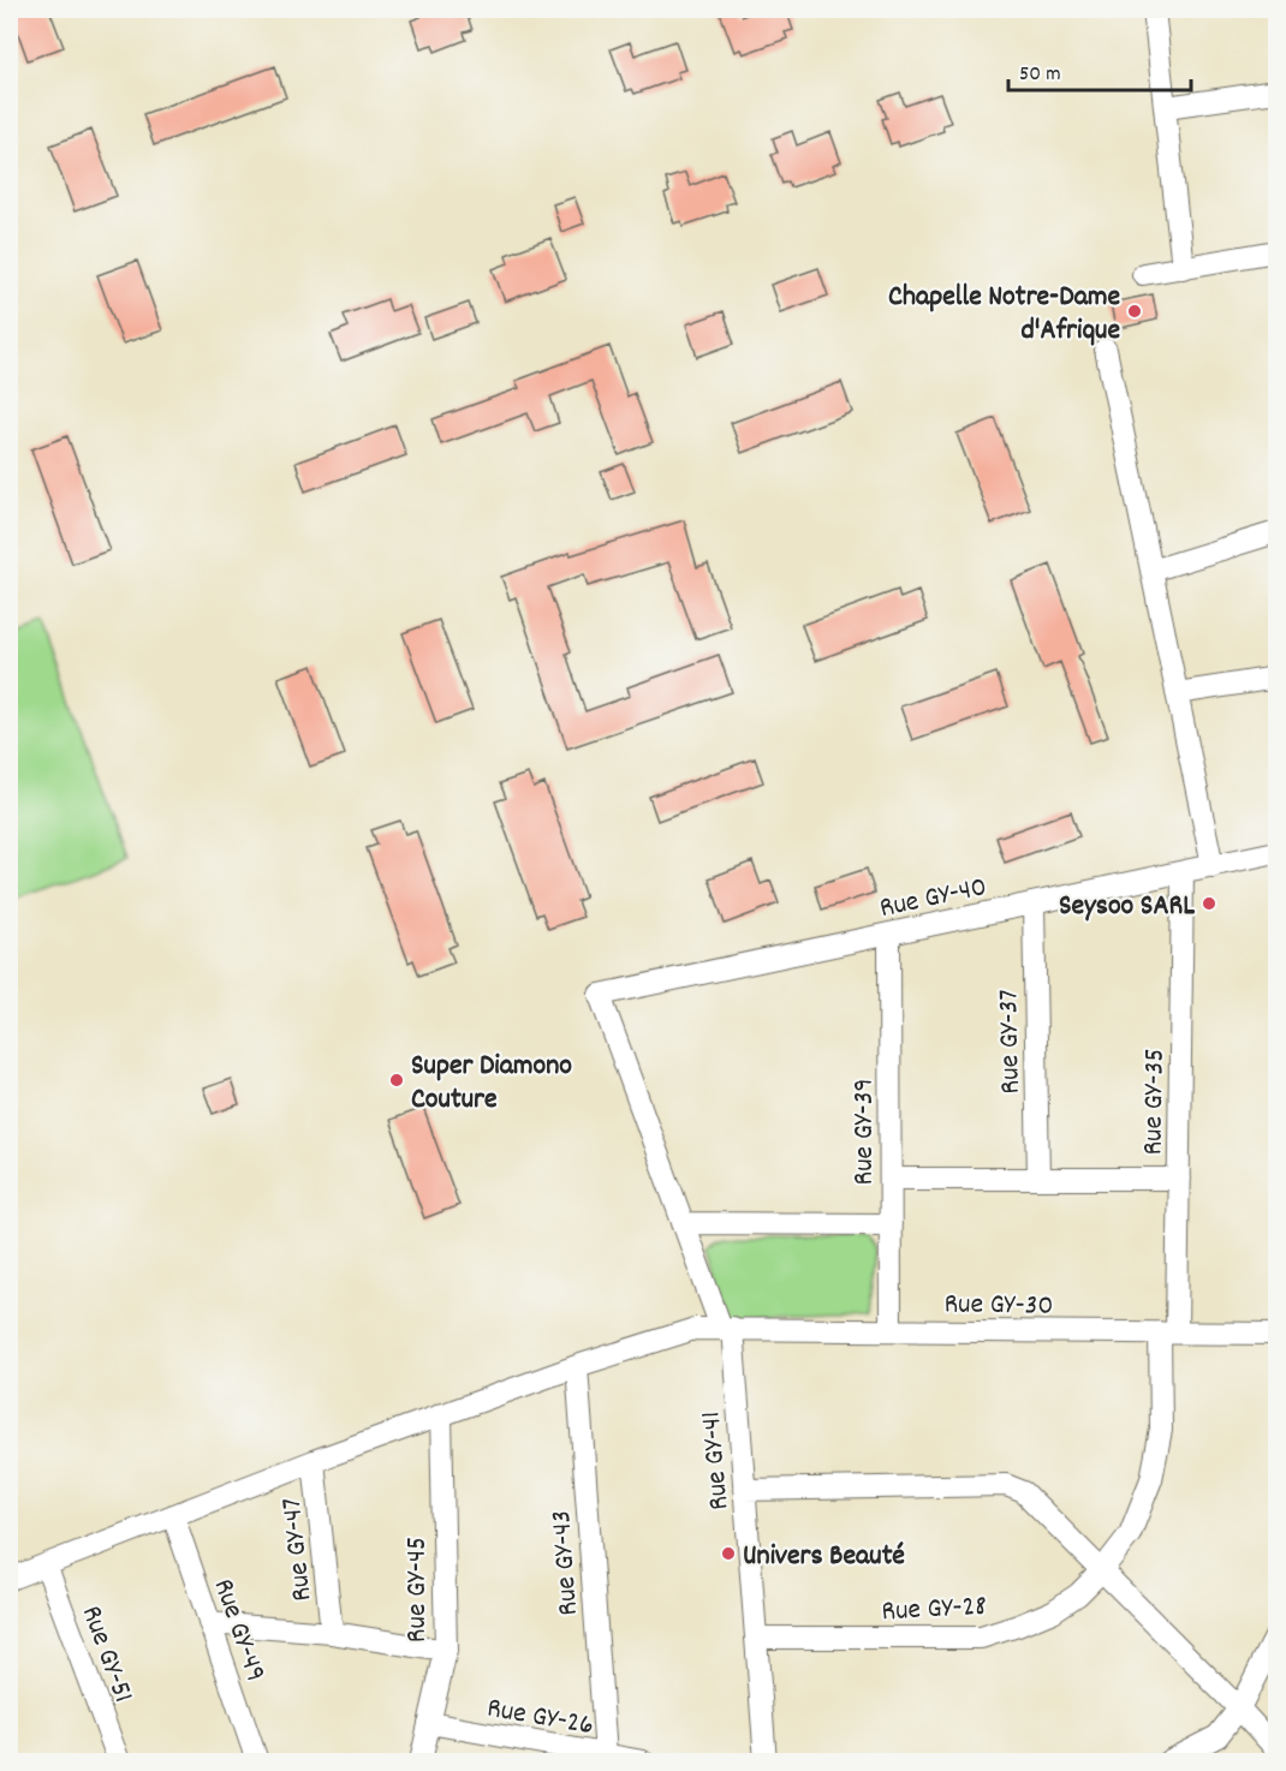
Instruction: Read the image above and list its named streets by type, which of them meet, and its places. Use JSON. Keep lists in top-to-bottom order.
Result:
{
  "streets": {
    "street": [
      "Rue GY-40",
      "Rue GY-37",
      "Rue GY-35",
      "Rue GY-39",
      "Rue GY-30",
      "Rue GY-41",
      "Rue GY-47",
      "Rue GY-43",
      "Rue GY-45",
      "Rue GY-28",
      "Rue GY-49",
      "Rue GY-51",
      "Rue GY-26"
    ]
  },
  "crossings": [
    ["Rue GY-40", "Rue GY-37"],
    ["Rue GY-40", "Rue GY-35"],
    ["Rue GY-40", "Rue GY-39"],
    ["Rue GY-40", "Rue GY-41"],
    ["Rue GY-35", "Rue GY-30"],
    ["Rue GY-35", "Rue GY-28"],
    ["Rue GY-39", "Rue GY-30"],
    ["Rue GY-30", "Rue GY-41"],
    ["Rue GY-30", "Rue GY-47"],
    ["Rue GY-30", "Rue GY-43"],
    ["Rue GY-30", "Rue GY-45"],
    ["Rue GY-30", "Rue GY-28"],
    ["Rue GY-30", "Rue GY-49"],
    ["Rue GY-30", "Rue GY-51"],
    ["Rue GY-41", "Rue GY-28"],
    ["Rue GY-43", "Rue GY-26"],
    ["Rue GY-45", "Rue GY-26"]
  ],
  "places": [
    "Chapelle Notre-Dame d'Afrique",
    "Seysoo SARL",
    "Super Diamono Couture",
    "Univers Beauté"
  ],
  "scale_bar": "50 m"
}
